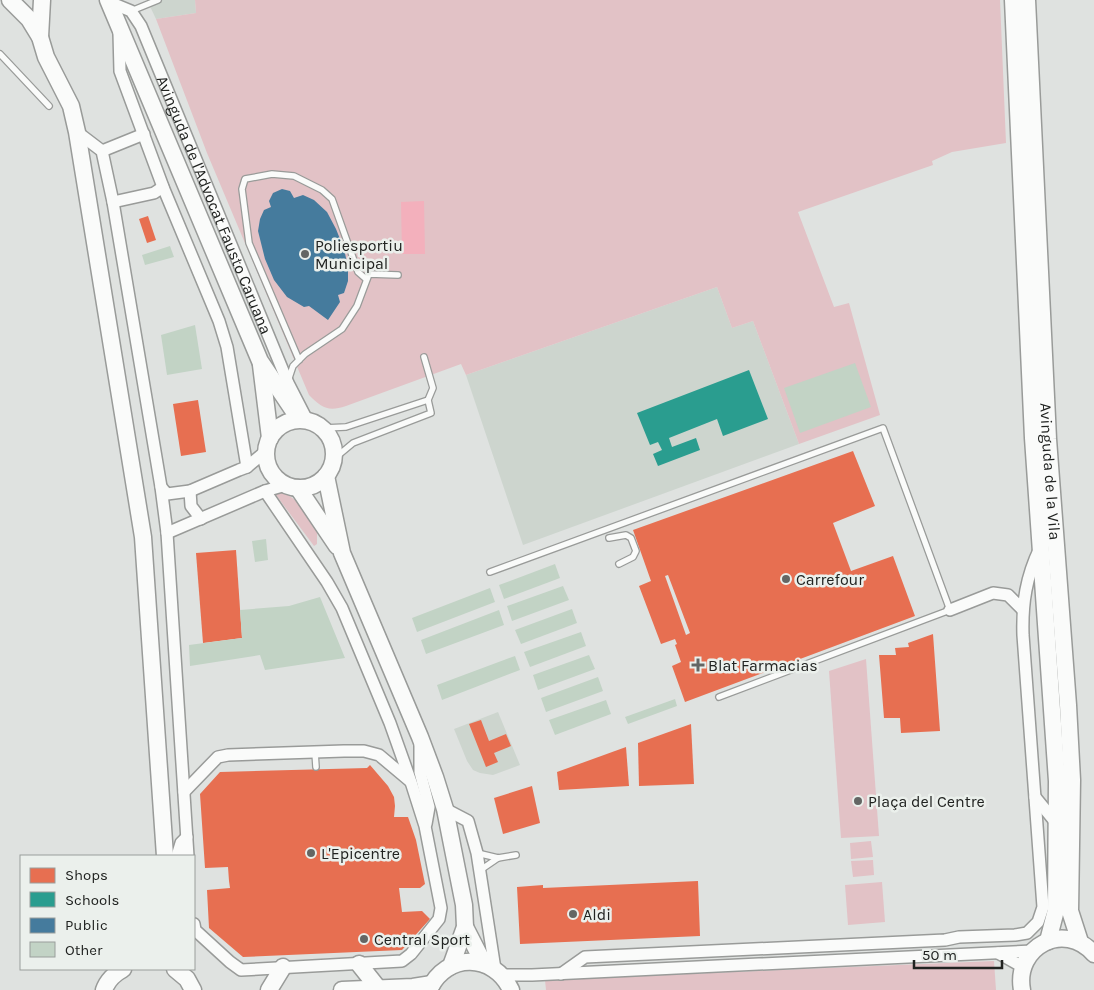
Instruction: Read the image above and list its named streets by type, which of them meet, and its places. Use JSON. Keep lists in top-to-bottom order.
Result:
{
  "streets": {
    "street": ["Avinguda de l'Advocat Fausto Caruana", "Avinguda de la Vila"]
  },
  "places": {
    "other": [
      "Poliesportiu Municipal",
      "Carrefour",
      "Plaça del Centre",
      "L'Epicentre",
      "Aldi",
      "Central Sport"
    ],
    "health": ["Blat Farmacias"]
  },
  "legend": [
    "Shops",
    "Schools",
    "Public",
    "Other"
  ],
  "scale_bar": "50 m"
}
